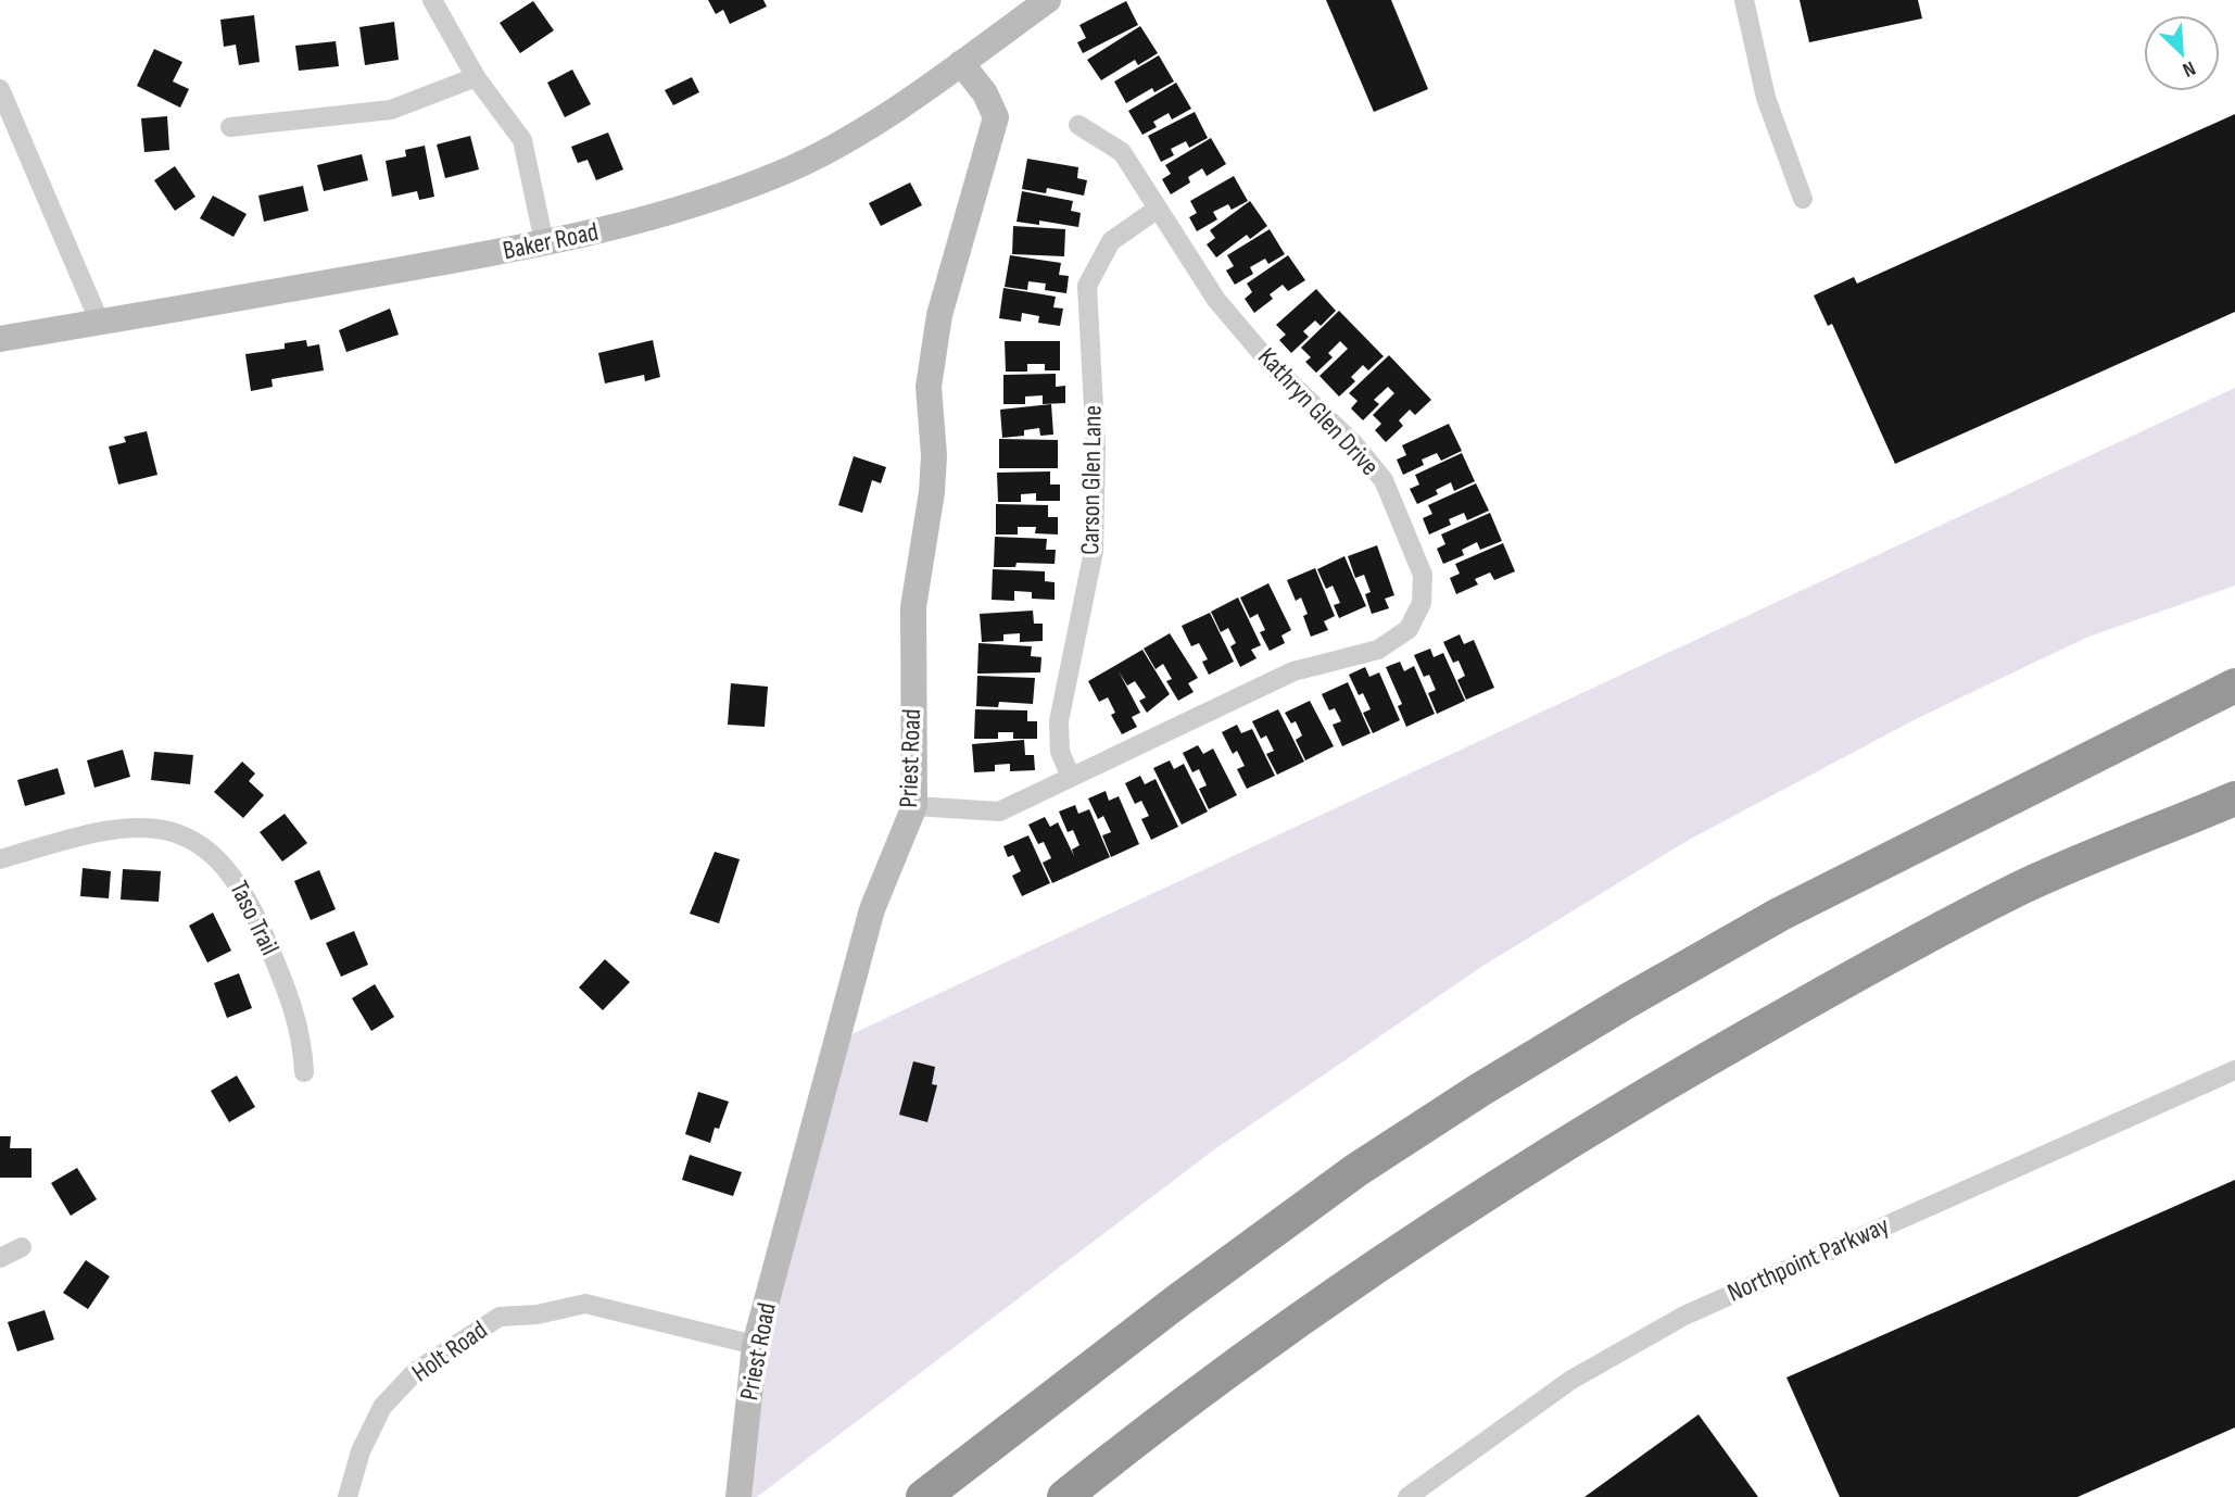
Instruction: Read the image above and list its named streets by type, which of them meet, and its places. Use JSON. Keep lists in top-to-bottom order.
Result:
{
  "streets": {
    "street": [
      "Baker Road",
      "Kathryn Glen Drive",
      "Carson Glen Lane",
      "Priest Road",
      "Taso Trail",
      "Northpoint Parkway",
      "Holt Road"
    ]
  },
  "crossings": [
    ["Baker Road", "Priest Road"],
    ["Kathryn Glen Drive", "Carson Glen Lane"],
    ["Kathryn Glen Drive", "Priest Road"],
    ["Priest Road", "Holt Road"]
  ],
  "north": "bottom right"
}
